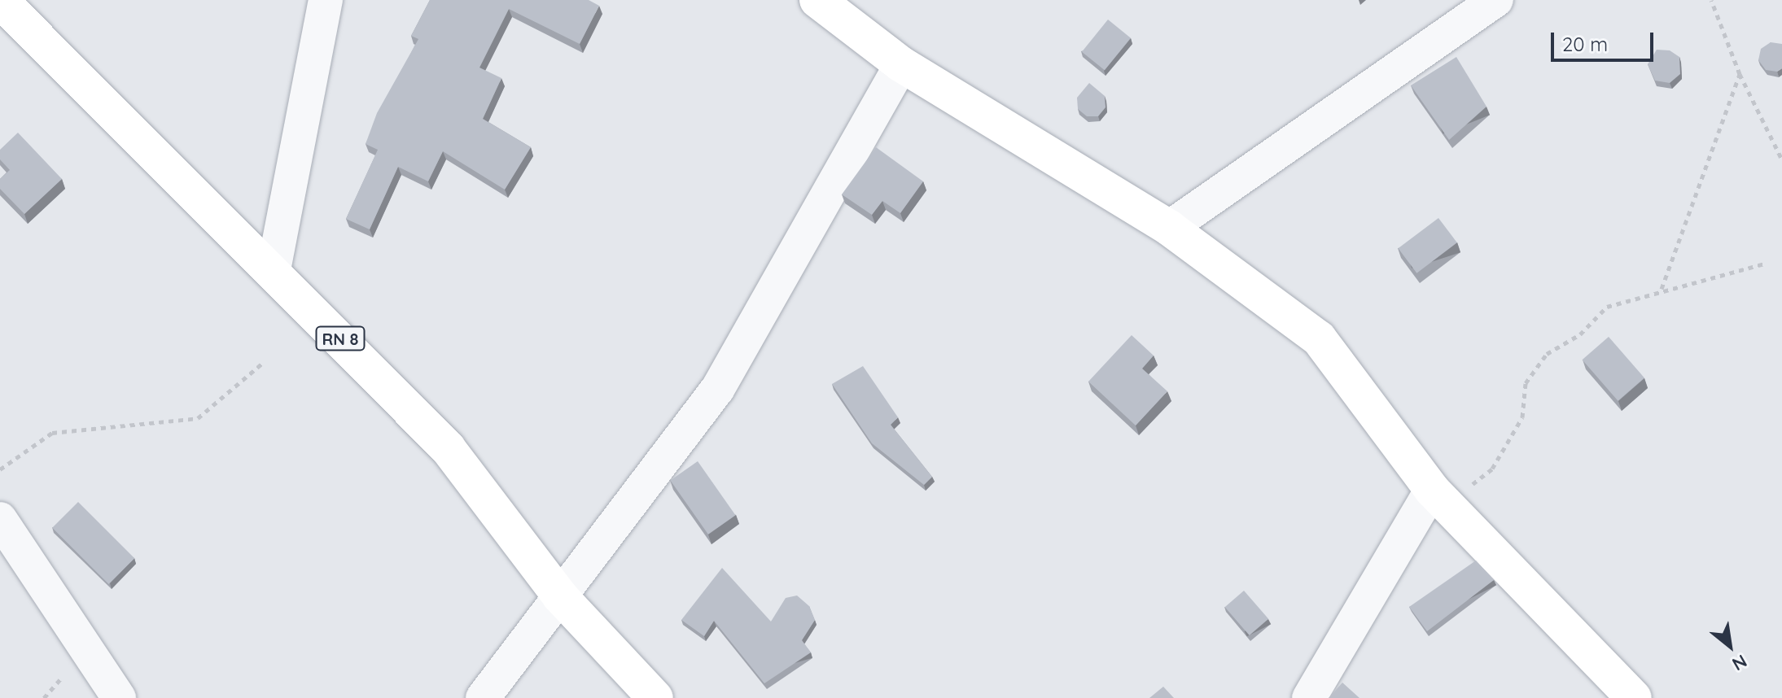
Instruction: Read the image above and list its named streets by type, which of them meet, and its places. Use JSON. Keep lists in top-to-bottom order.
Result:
{
  "streets": {
    "street": ["RN 8"]
  },
  "scale_bar": "20 m",
  "north": "bottom right"
}
